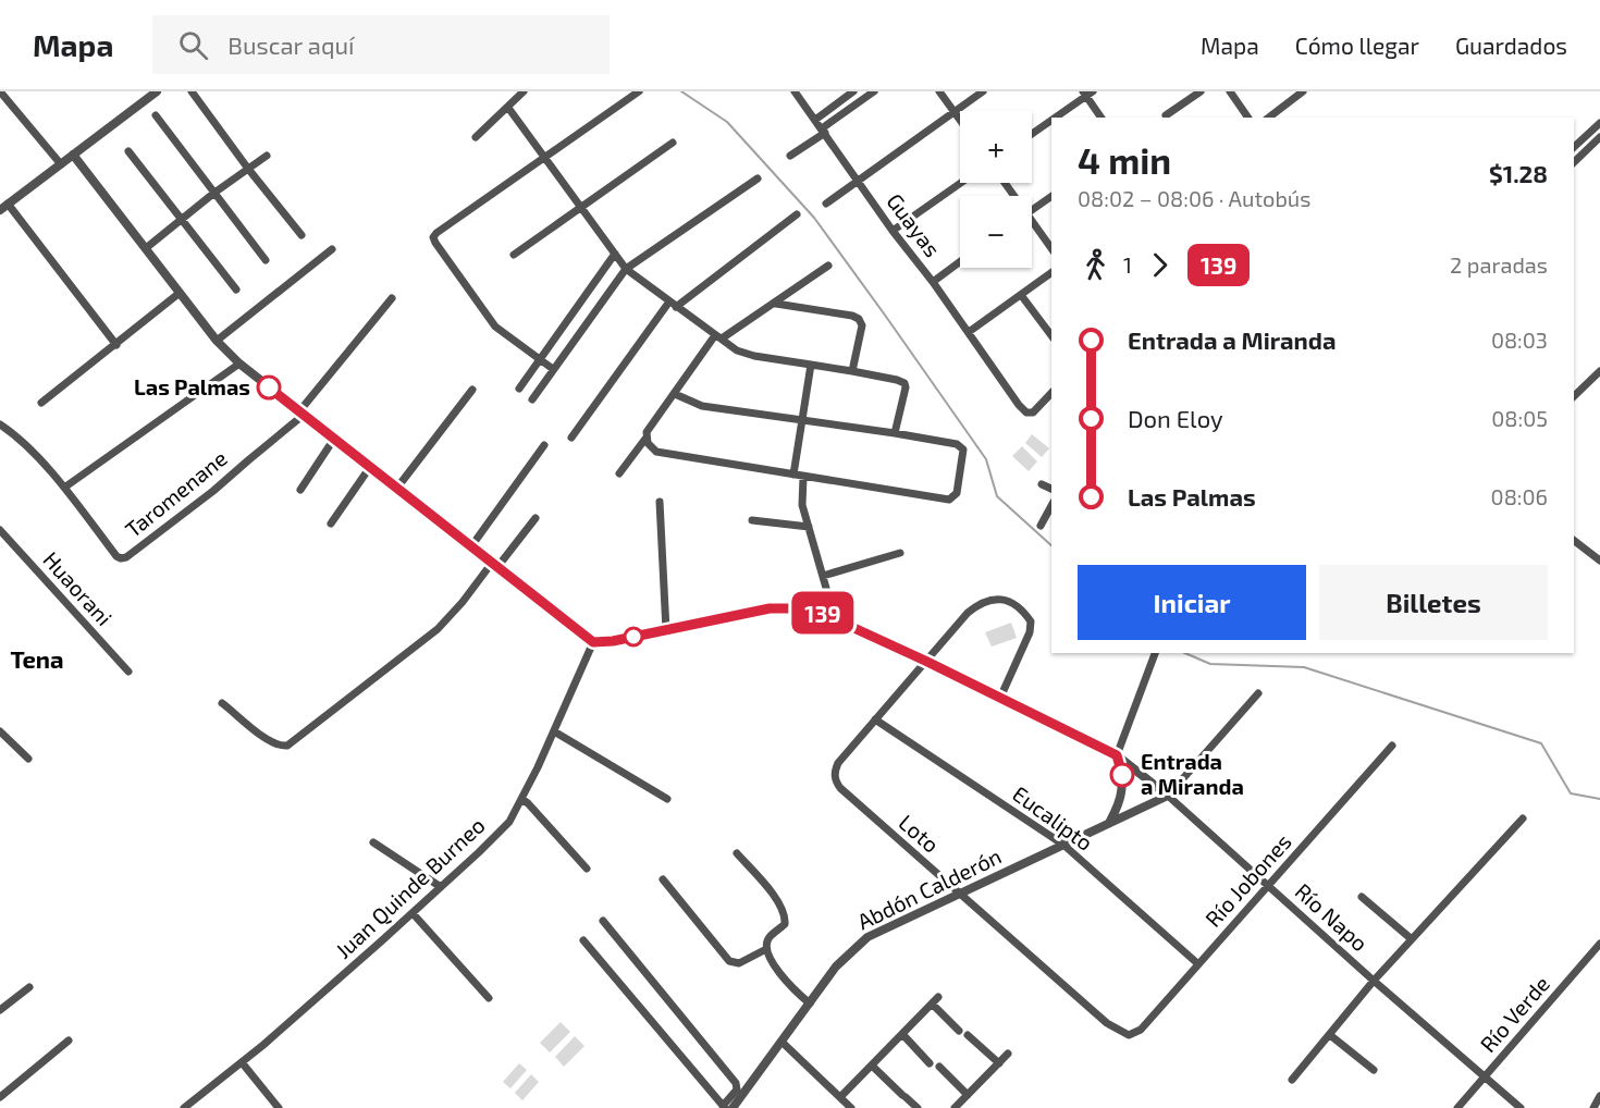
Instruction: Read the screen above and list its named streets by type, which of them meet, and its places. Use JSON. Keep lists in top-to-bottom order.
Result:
{
  "streets": {
    "street": [
      "Guayas",
      "Taromenane",
      "Huaorani",
      "Eucalipto",
      "Loto",
      "Río Jobones",
      "Juan Quinde Burneo",
      "Abdón Calderón",
      "Río Napo",
      "Río Verde"
    ]
  },
  "crossings": [
    ["Eucalipto", "Loto"],
    ["Eucalipto", "Río Jobones"],
    ["Eucalipto", "Abdón Calderón"],
    ["Loto", "Río Jobones"],
    ["Loto", "Abdón Calderón"],
    ["Loto", "Río Napo"],
    ["Río Jobones", "Río Napo"],
    ["Juan Quinde Burneo", "Río Napo"],
    ["Abdón Calderón", "Río Napo"],
    ["Río Napo", "Río Verde"]
  ],
  "districts": ["Tena"],
  "places": ["Las Palmas", "Entrada a Miranda"],
  "lines": ["bus line 139"],
  "page": {
    "header": "Mapa",
    "search": "Buscar aquí",
    "nav": ["Mapa", "Cómo llegar", "Guardados"],
    "on_map": "139",
    "map_buttons": ["+", "−"],
    "heading": ["4 min", "08:02 – 08:06 · Autobús", "$1.28"],
    "legs": ["1", "139", "2 paradas"],
    "list": [
      {
        "name": "Entrada a Miranda",
        "value": "08:03"
      },
      {
        "name": "Don Eloy",
        "value": "08:05"
      },
      {
        "name": "Las Palmas",
        "value": "08:06"
      }
    ],
    "buttons": ["Iniciar", "Billetes"]
  }
}
